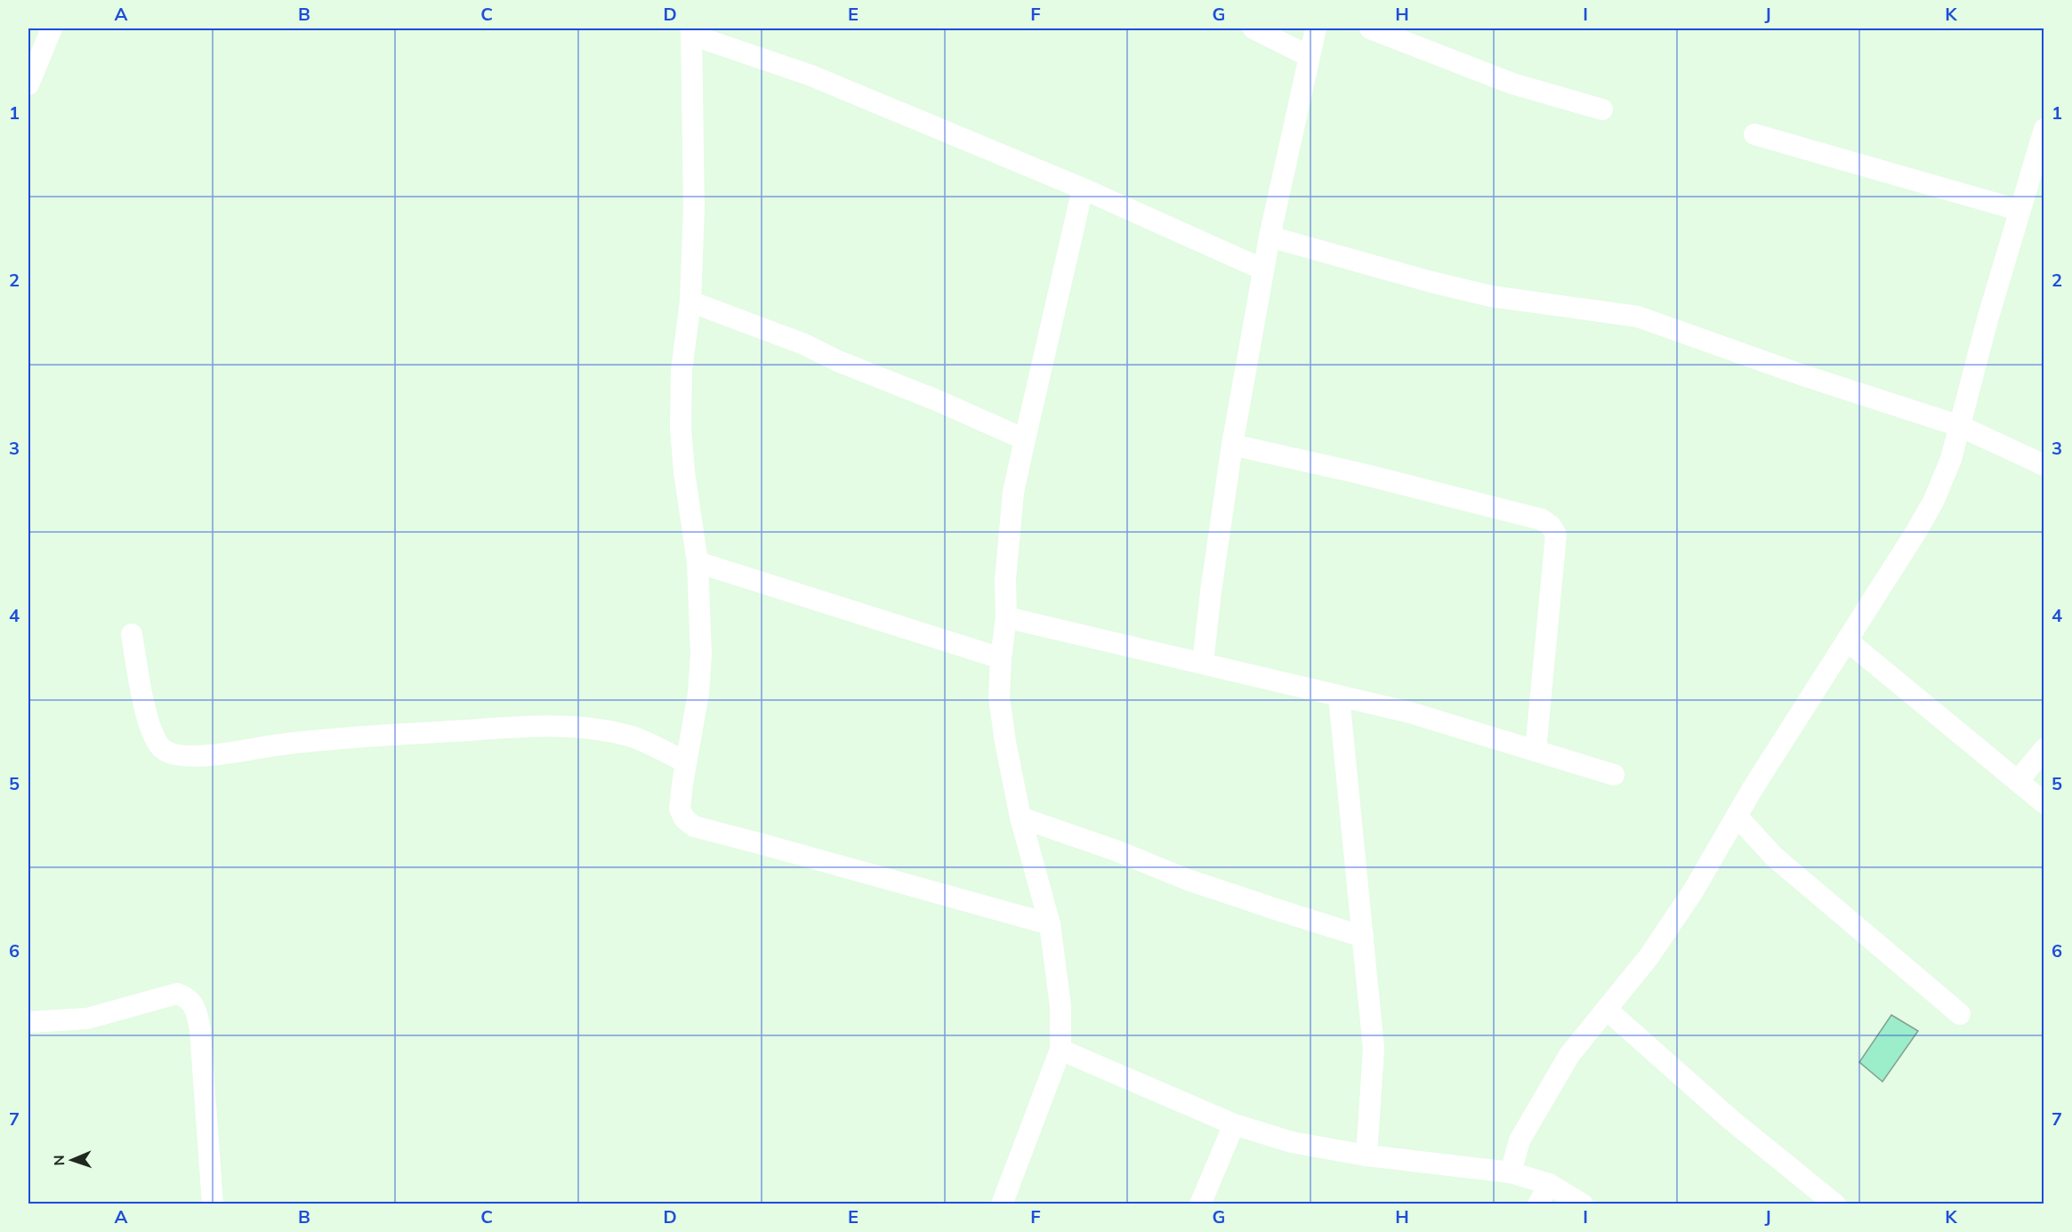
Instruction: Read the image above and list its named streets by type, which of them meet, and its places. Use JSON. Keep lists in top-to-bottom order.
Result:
{
  "north": "left",
  "grid": {
    "columns": [
      "A",
      "B",
      "C",
      "D",
      "E",
      "F",
      "G",
      "H",
      "I",
      "J",
      "K"
    ],
    "rows": [
      "1",
      "2",
      "3",
      "4",
      "5",
      "6",
      "7"
    ]
  }
}
